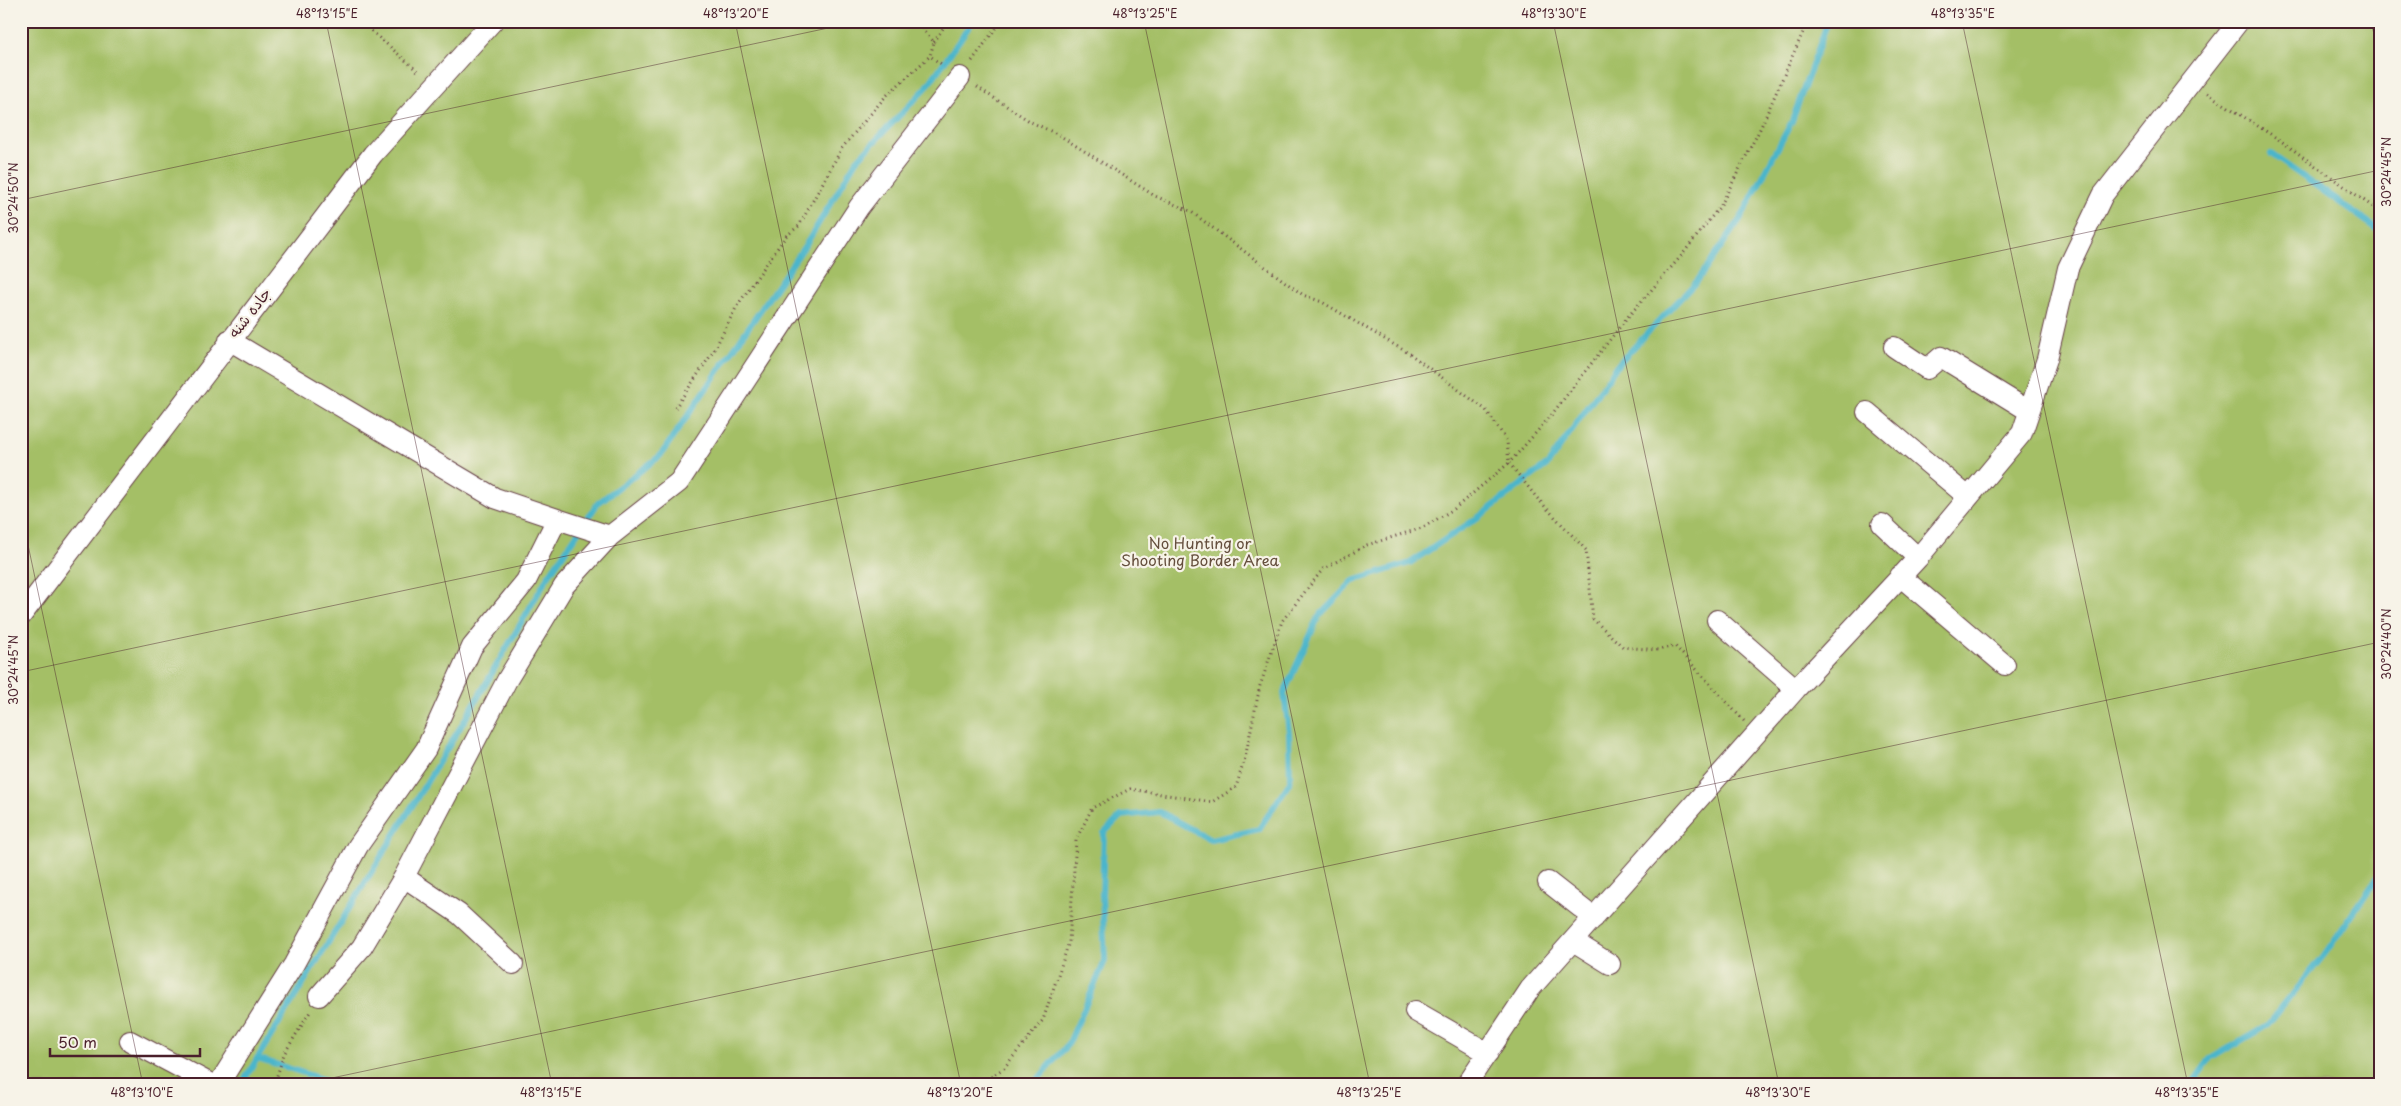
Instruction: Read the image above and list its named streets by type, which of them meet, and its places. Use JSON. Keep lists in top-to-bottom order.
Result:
{
  "streets": {
    "street": ["جاده شنه"]
  },
  "parks": ["No Hunting or Shooting Border Area"],
  "scale_bar": "50 m",
  "coordinates": [
    "48°13'15\"E",
    "48°13'20\"E",
    "48°13'25\"E",
    "48°13'30\"E",
    "48°13'35\"E",
    "30°24'45\"N",
    "30°24'50\"N",
    "30°24'40\"N",
    "48°13'10\"E"
  ]
}
